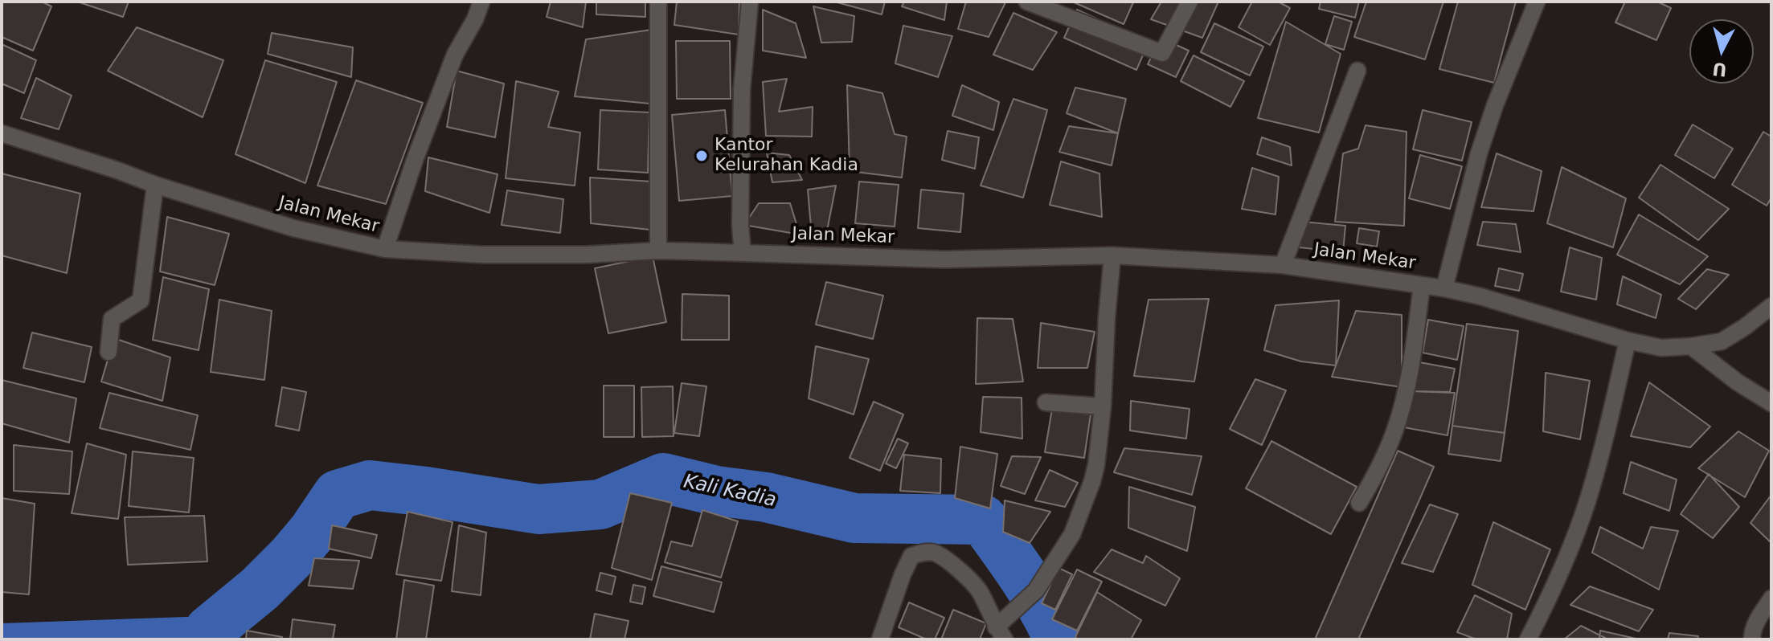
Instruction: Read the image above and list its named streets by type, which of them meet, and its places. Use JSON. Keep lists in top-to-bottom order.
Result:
{
  "streets": {
    "street": ["Jalan Mekar"]
  },
  "water": ["Kali Kadia"],
  "places": ["Kantor Kelurahan Kadia"],
  "north": "bottom"
}
